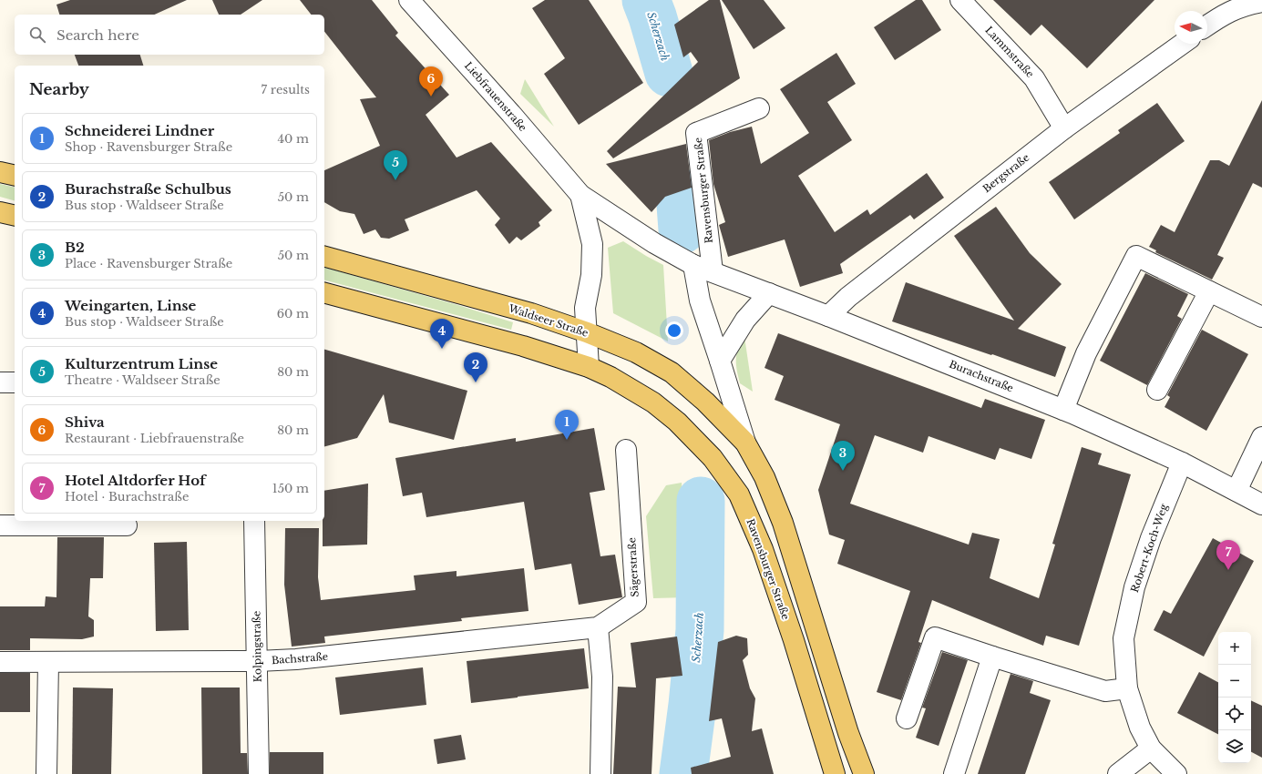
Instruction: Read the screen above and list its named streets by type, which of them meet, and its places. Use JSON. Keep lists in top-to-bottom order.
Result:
{
  "streets": {
    "main road": ["Ravensburger Straße", "Waldseer Straße"],
    "street": [
      "Lammstraße",
      "Liebfrauenstraße",
      "Bergstraße",
      "Burachstraße",
      "Robert-Koch-Weg",
      "Sägerstraße",
      "Kolpingstraße",
      "Bachstraße"
    ]
  },
  "crossings": [
    ["Lammstraße", "Bergstraße"],
    ["Liebfrauenstraße", "Ravensburger Straße"],
    ["Liebfrauenstraße", "Waldseer Straße"],
    ["Liebfrauenstraße", "Burachstraße"],
    ["Bergstraße", "Burachstraße"],
    ["Ravensburger Straße", "Burachstraße"],
    ["Burachstraße", "Robert-Koch-Weg"],
    ["Sägerstraße", "Bachstraße"],
    ["Kolpingstraße", "Bachstraße"]
  ],
  "water": ["Scherzach"],
  "north": "left",
  "page": {
    "search": "Search here",
    "heading": ["Nearby", "7 results"],
    "pins": [
      "6",
      "5",
      "4",
      "2",
      "1",
      "3",
      "7"
    ],
    "list": [
      {
        "mark": "1",
        "name": "Schneiderei Lindner",
        "note": "Shop · Ravensburger Straße",
        "value": "40 m"
      },
      {
        "mark": "2",
        "name": "Burachstraße Schulbus",
        "note": "Bus stop · Waldseer Straße",
        "value": "50 m"
      },
      {
        "mark": "3",
        "name": "B2",
        "note": "Place · Ravensburger Straße",
        "value": "50 m"
      },
      {
        "mark": "4",
        "name": "Weingarten, Linse",
        "note": "Bus stop · Waldseer Straße",
        "value": "60 m"
      },
      {
        "mark": "5",
        "name": "Kulturzentrum Linse",
        "note": "Theatre · Waldseer Straße",
        "value": "80 m"
      },
      {
        "mark": "6",
        "name": "Shiva",
        "note": "Restaurant · Liebfrauenstraße",
        "value": "80 m"
      },
      {
        "mark": "7",
        "name": "Hotel Altdorfer Hof",
        "note": "Hotel · Burachstraße",
        "value": "150 m"
      }
    ],
    "map_buttons": ["+", "−"]
  }
}
